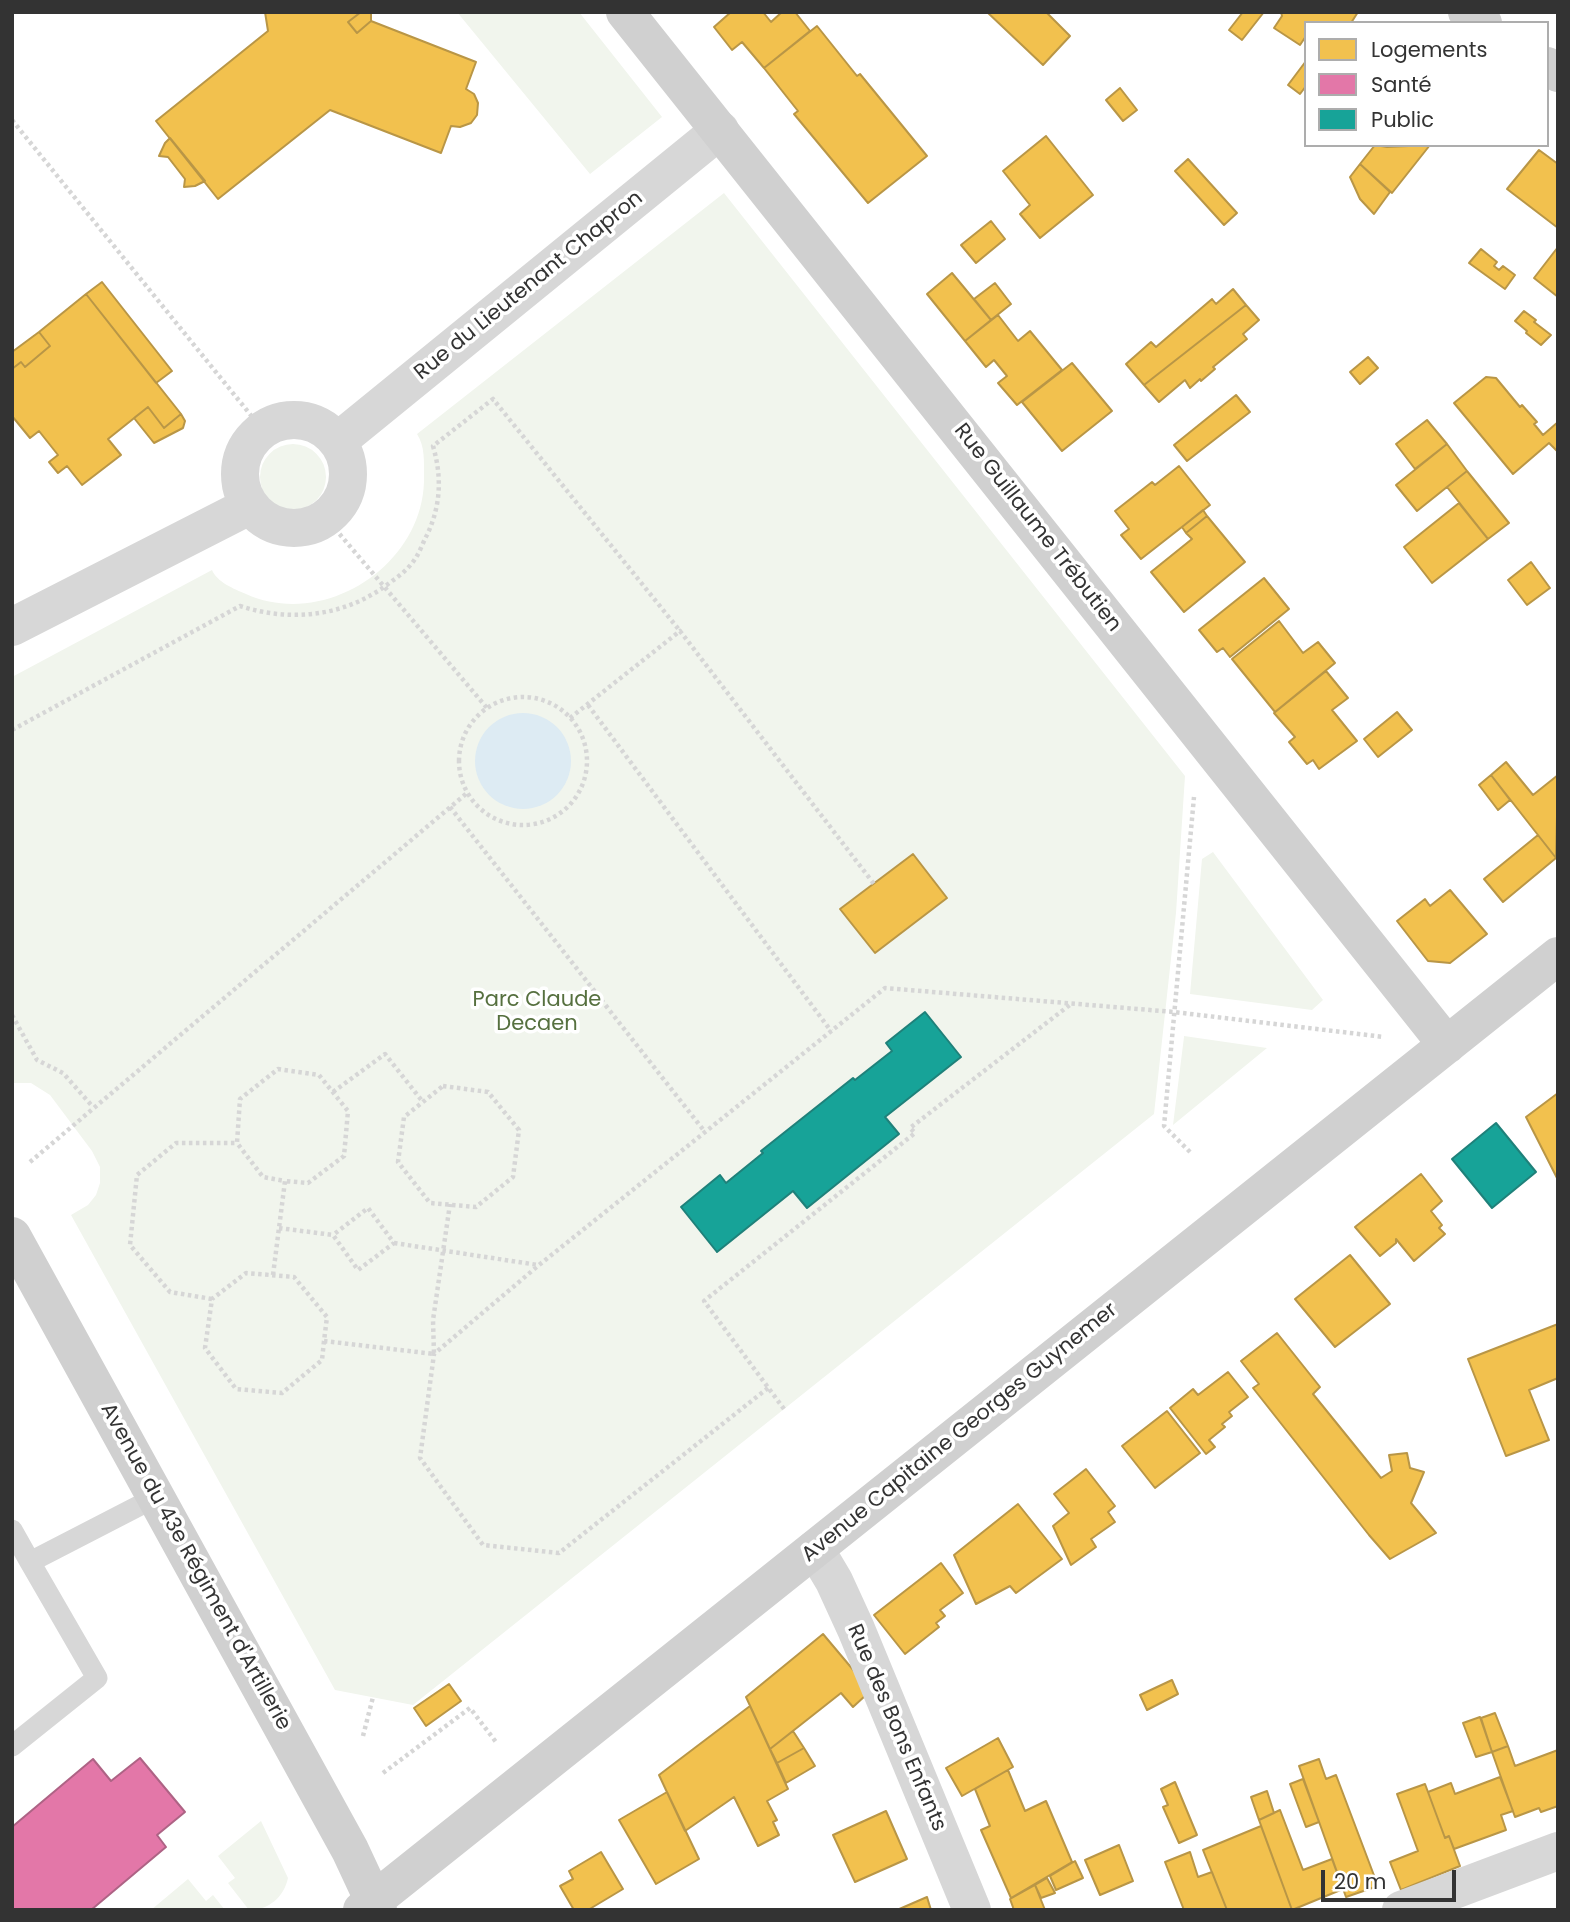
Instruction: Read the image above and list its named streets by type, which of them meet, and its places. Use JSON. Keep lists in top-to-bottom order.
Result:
{
  "streets": {
    "street": [
      "Rue du Lieutenant Chapron",
      "Rue Guillaume Trébutien",
      "Avenue Capitaine Georges Guynemer",
      "Avenue du 43e Régiment d'Artillerie",
      "Rue des Bons Enfants"
    ]
  },
  "crossings": [
    ["Rue du Lieutenant Chapron", "Rue Guillaume Trébutien"],
    ["Rue Guillaume Trébutien", "Avenue Capitaine Georges Guynemer"],
    ["Avenue Capitaine Georges Guynemer", "Avenue du 43e Régiment d'Artillerie"],
    ["Avenue Capitaine Georges Guynemer", "Rue des Bons Enfants"]
  ],
  "parks": ["Parc Claude Decaen"],
  "legend": ["Logements", "Santé", "Public"],
  "scale_bar": "20 m"
}
